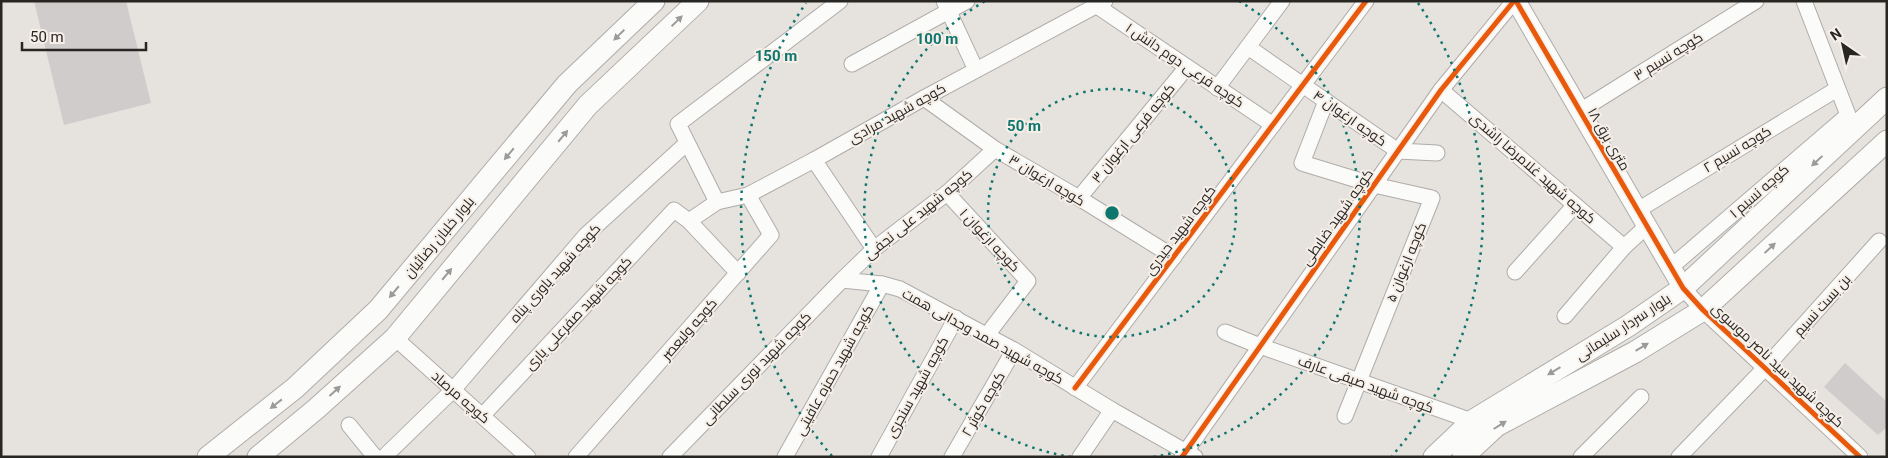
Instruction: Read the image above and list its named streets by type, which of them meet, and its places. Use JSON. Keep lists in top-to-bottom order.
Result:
{
  "streets": {
    "main road": ["بلوار خلبان رضائیان", "بلوار سردار سلیمانی"],
    "street": [
      "کوچه نسیم ۳",
      "کوچه فرعی دوم دانش ۱",
      "کوچه شهید مرادی",
      "کوچه ارغوان ۴",
      "کوچه فرعی ارغوان ۳",
      "۱۸ متری برق",
      "کوچه نسیم ۲",
      "کوچه شهید غلامرضا راشدی",
      "کوچه ارغوان ۳",
      "کوچه نسیم ۱",
      "کوچه شهید علی نجفی",
      "کوچه شهید ضابطی",
      "کوچه شهید حیدری",
      "کوچه ارغوان ۱",
      "کوچه ارغوان ۵",
      "کوچه شهید یاوری پناه",
      "بن بست نسیم",
      "کوچه شهید صفرعلی یاری",
      "کوچه ولیعصر",
      "کوچه شهید صمد وجدانی همت",
      "کوچه شهید سید ناصر موسوی",
      "کوچه شهید نوری سلطانی",
      "کوچه شهید حمزه عافیتی",
      "کوچه شهید صیفی عارف",
      "کوچه شهید سنجری",
      "کوچه مرصاد",
      "کوچه کوثر ۲"
    ]
  },
  "crossings": [
    ["کوچه نسیم ۳", "۱۸ متری برق"],
    ["کوچه فرعی دوم دانش ۱", "کوچه شهید مرادی"],
    ["کوچه فرعی دوم دانش ۱", "کوچه فرعی ارغوان ۳"],
    ["کوچه فرعی دوم دانش ۱", "کوچه شهید حیدری"],
    ["کوچه شهید مرادی", "کوچه ارغوان ۳"],
    ["کوچه شهید مرادی", "کوچه شهید صفرعلی یاری"],
    ["کوچه شهید مرادی", "کوچه ولیعصر"],
    ["کوچه ارغوان ۴", "کوچه شهید ضابطی"],
    ["کوچه ارغوان ۴", "کوچه شهید حیدری"],
    ["کوچه فرعی ارغوان ۳", "کوچه ارغوان ۳"],
    ["۱۸ متری برق", "کوچه نسیم ۲"],
    ["۱۸ متری برق", "کوچه نسیم ۱"],
    ["۱۸ متری برق", "کوچه شهید ضابطی"],
    ["۱۸ متری برق", "بلوار سردار سلیمانی"],
    ["۱۸ متری برق", "کوچه شهید سید ناصر موسوی"],
    ["کوچه نسیم ۲", "کوچه نسیم ۱"],
    ["کوچه شهید غلامرضا راشدی", "کوچه شهید ضابطی"],
    ["کوچه ارغوان ۳", "کوچه شهید علی نجفی"],
    ["کوچه ارغوان ۳", "کوچه شهید حیدری"],
    ["کوچه شهید علی نجفی", "کوچه ارغوان ۱"],
    ["کوچه شهید علی نجفی", "کوچه شهید صمد وجدانی همت"],
    ["کوچه شهید علی نجفی", "کوچه شهید نوری سلطانی"],
    ["کوچه شهید ضابطی", "کوچه ارغوان ۵"],
    ["کوچه شهید ضابطی", "کوچه شهید صمد وجدانی همت"],
    ["کوچه شهید ضابطی", "کوچه شهید صیفی عارف"],
    ["کوچه شهید حیدری", "کوچه شهید صمد وجدانی همت"],
    ["کوچه ارغوان ۱", "کوچه شهید صمد وجدانی همت"],
    ["کوچه ارغوان ۵", "کوچه شهید صیفی عارف"],
    ["کوچه شهید یاوری پناه", "کوچه مرصاد"],
    ["بن بست نسیم", "کوچه شهید سید ناصر موسوی"],
    ["کوچه شهید صفرعلی یاری", "کوچه مرصاد"],
    ["بلوار سردار سلیمانی", "کوچه شهید سید ناصر موسوی"],
    ["بلوار سردار سلیمانی", "کوچه شهید صیفی عارف"],
    ["کوچه شهید صمد وجدانی همت", "کوچه شهید نوری سلطانی"],
    ["کوچه شهید صمد وجدانی همت", "کوچه شهید حمزه عافیتی"],
    ["کوچه شهید صمد وجدانی همت", "کوچه شهید سنجری"],
    ["کوچه شهید صمد وجدانی همت", "کوچه کوثر ۲"]
  ],
  "scale_bar": "50 m",
  "north": "top left",
  "rings": ["100 m", "150 m", "50 m"]
}
